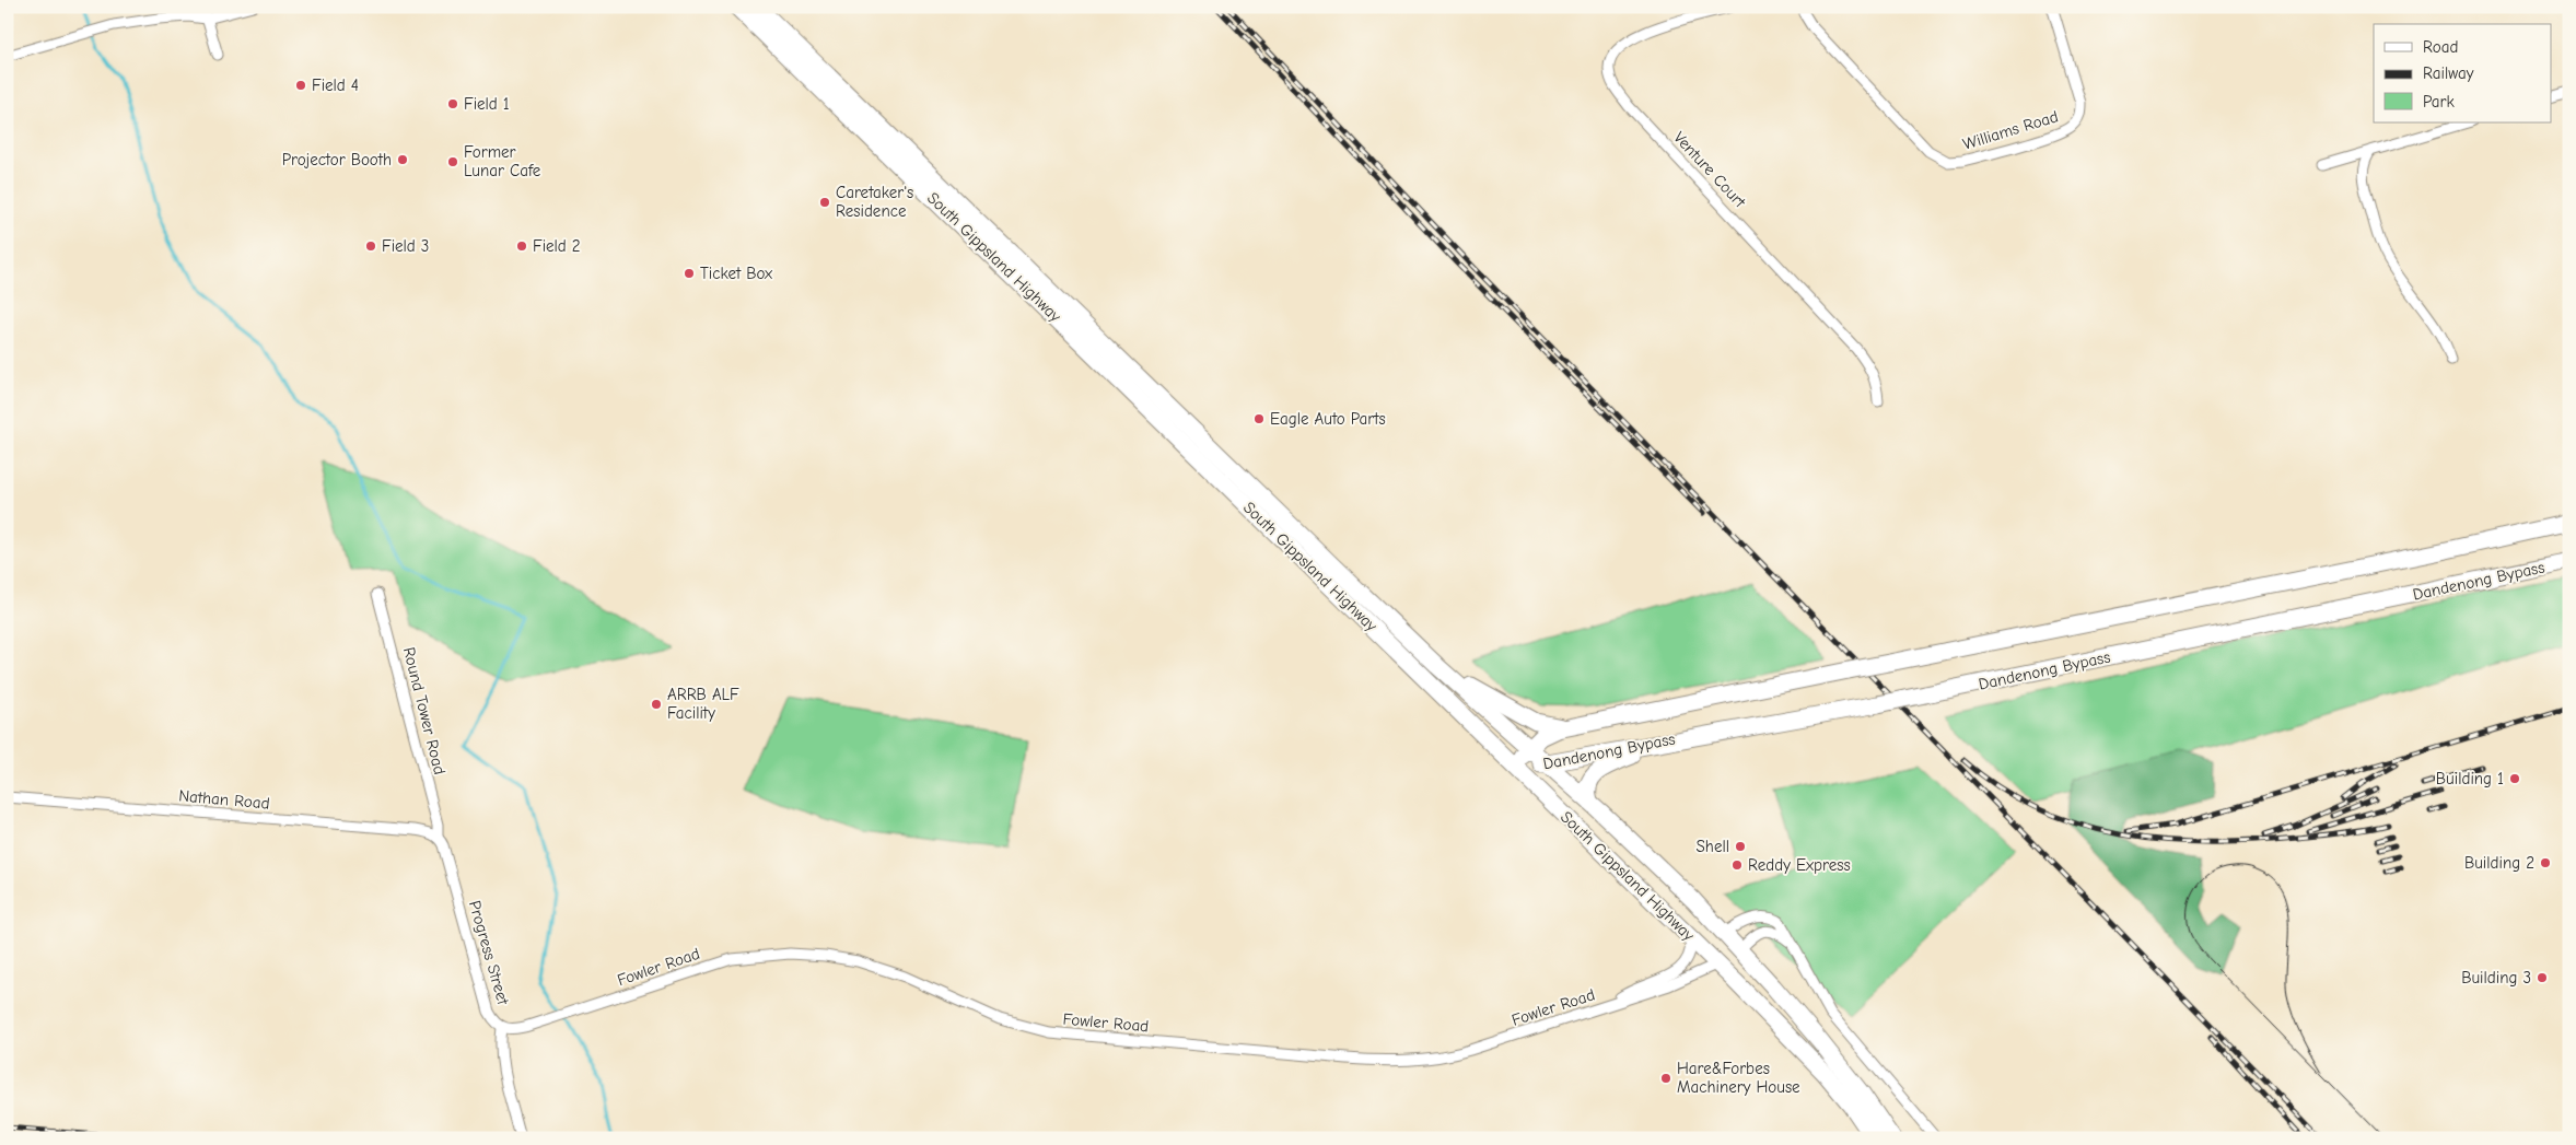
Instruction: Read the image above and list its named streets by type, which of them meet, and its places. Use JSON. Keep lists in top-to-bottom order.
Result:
{
  "streets": {
    "highway": ["South Gippsland Highway", "Dandenong Bypass"],
    "street": [
      "Williams Road",
      "Venture Court",
      "Round Tower Road",
      "Nathan Road",
      "Progress Street",
      "Fowler Road"
    ]
  },
  "crossings": [
    ["South Gippsland Highway", "Dandenong Bypass"],
    ["South Gippsland Highway", "Fowler Road"],
    ["Round Tower Road", "Nathan Road"],
    ["Round Tower Road", "Progress Street"],
    ["Nathan Road", "Progress Street"],
    ["Progress Street", "Fowler Road"]
  ],
  "places": [
    "Field 4",
    "Field 1",
    "Projector Booth",
    "Former Lunar Cafe",
    "Caretaker's Residence",
    "Field 3",
    "Field 2",
    "Ticket Box",
    "Eagle Auto Parts",
    "ARRB ALF Facility",
    "Building 1",
    "Shell",
    "Building 2",
    "Reddy Express",
    "Building 3",
    "Hare&Forbes Machinery House"
  ],
  "legend": ["Road", "Railway", "Park"]
}
